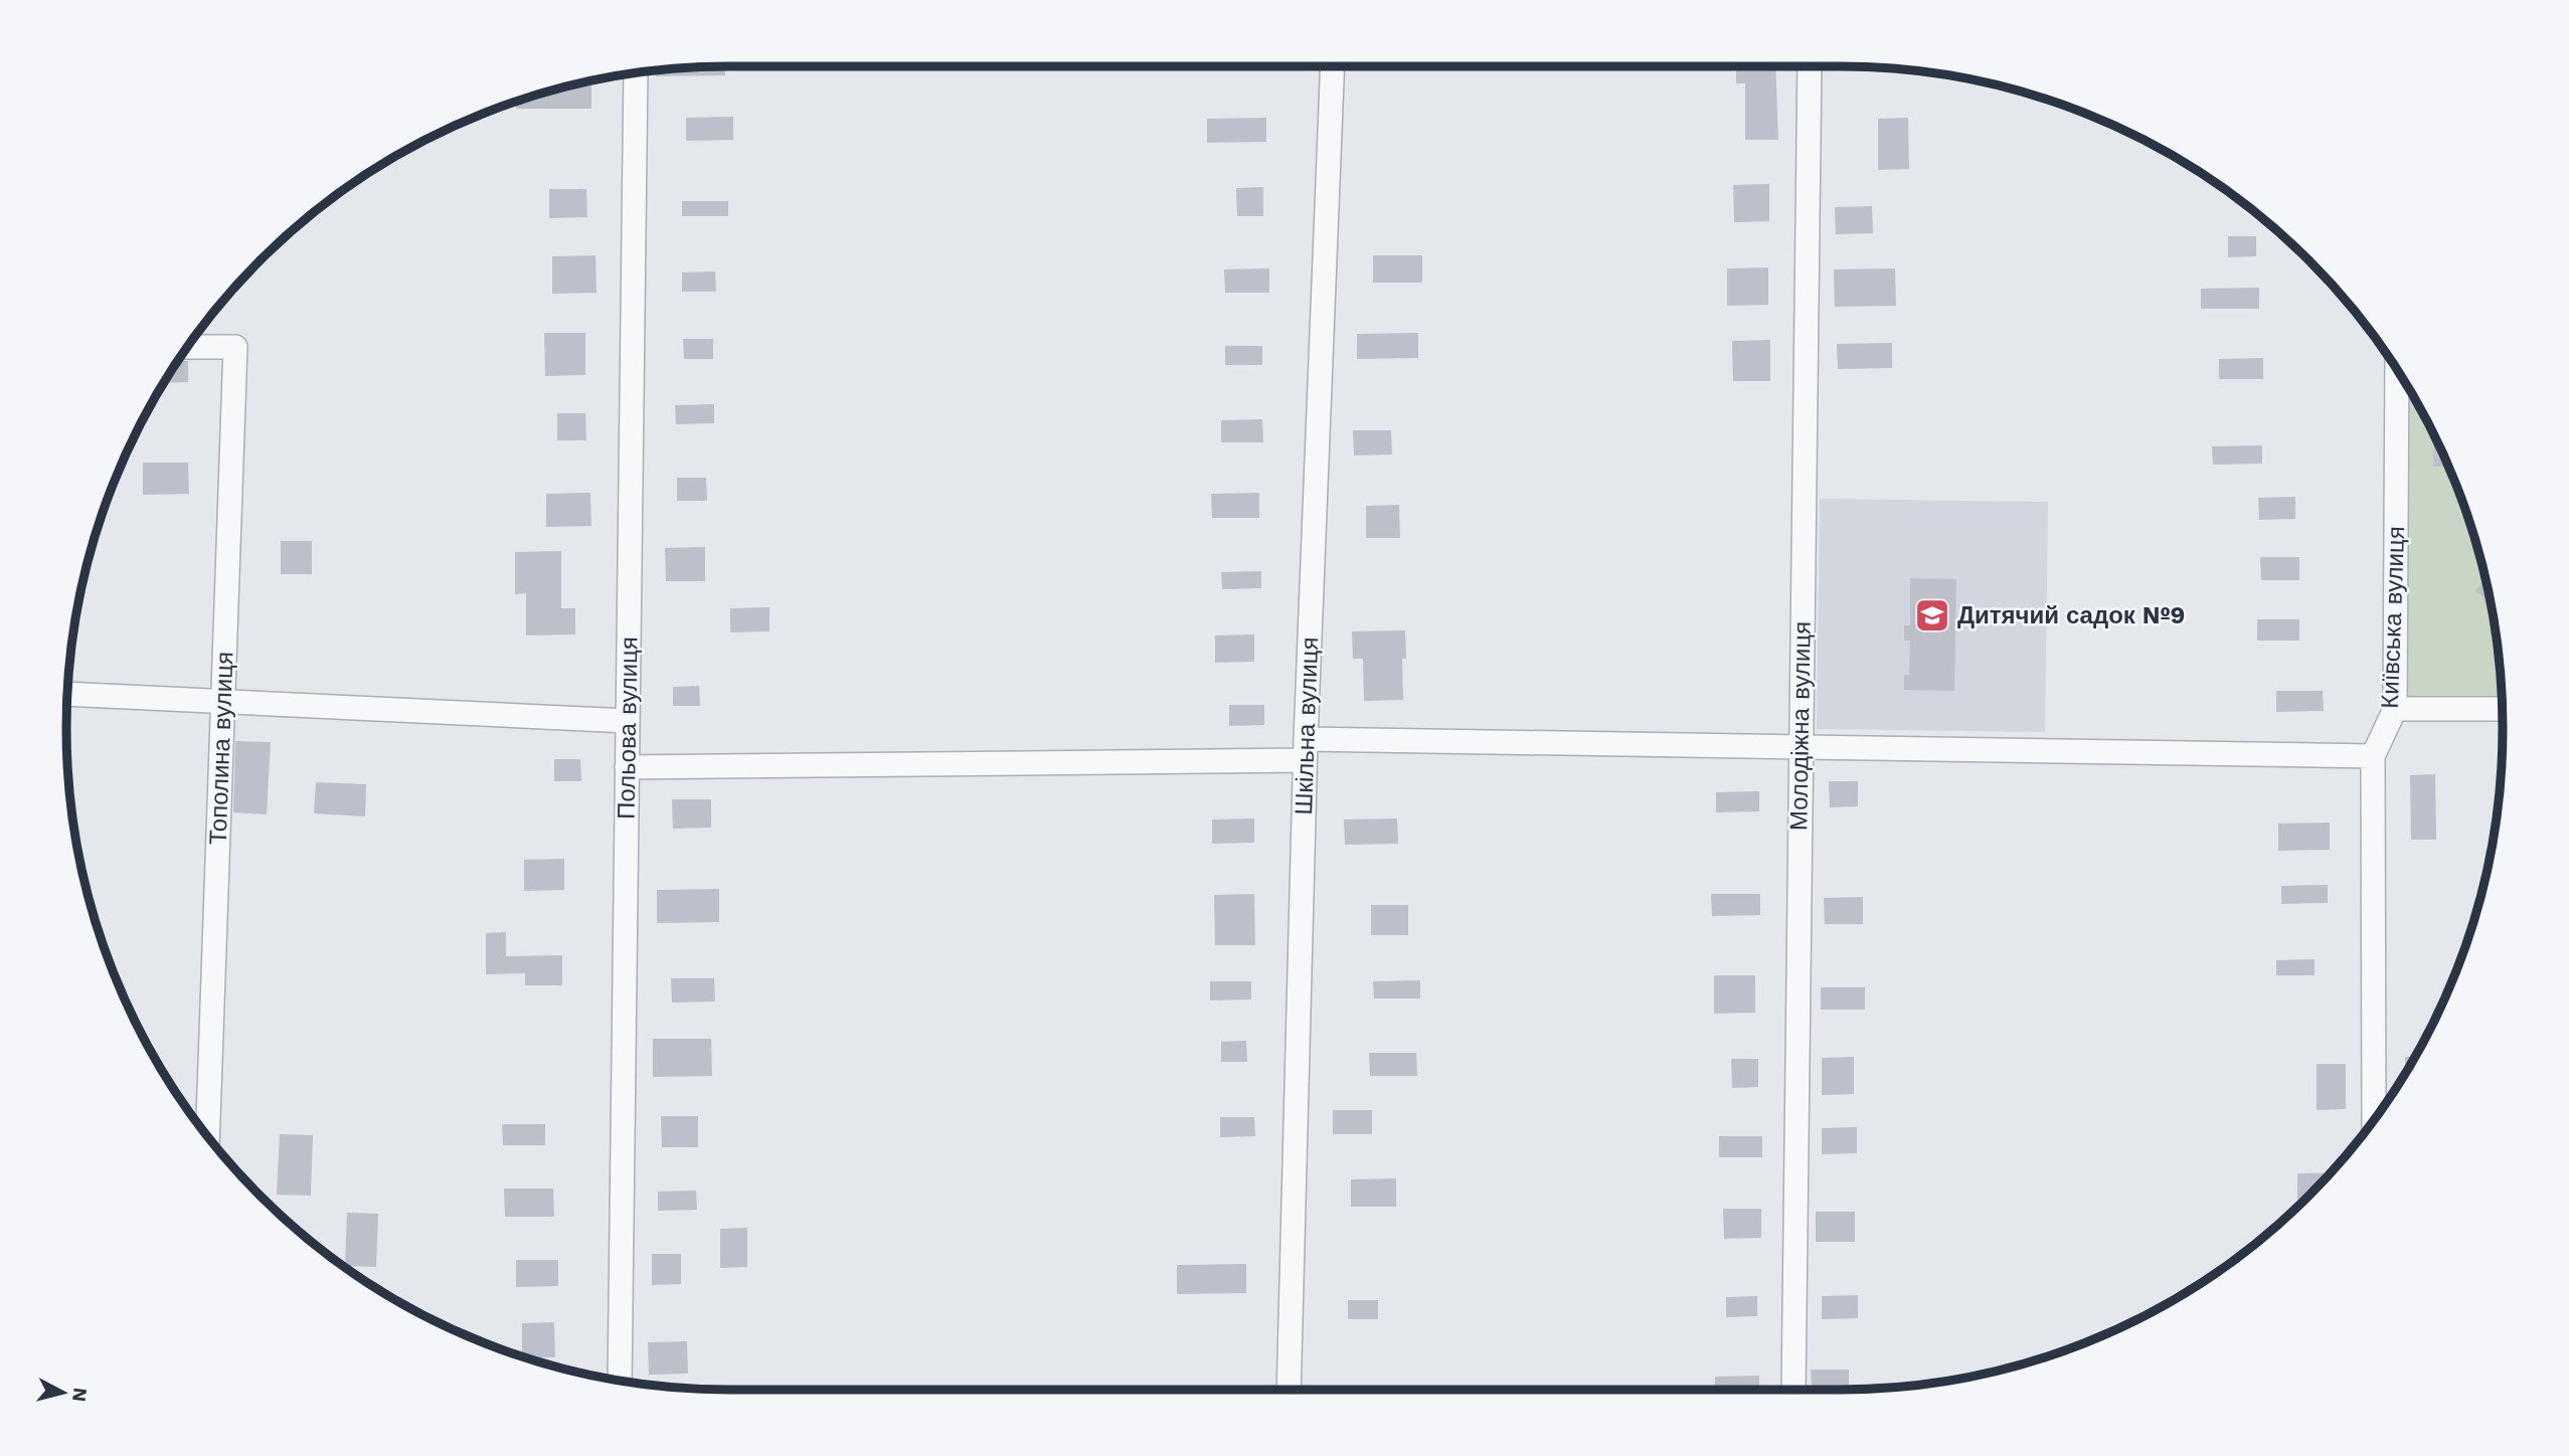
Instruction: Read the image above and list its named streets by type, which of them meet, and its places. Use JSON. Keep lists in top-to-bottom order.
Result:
{
  "streets": {
    "street": [
      "Київська вулиця",
      "Шкільна вулиця",
      "Молодіжна вулиця",
      "Польова вулиця",
      "Тополина вулиця"
    ]
  },
  "places": {
    "school or university": ["Дитячий садок №9"]
  },
  "north": "right"
}
